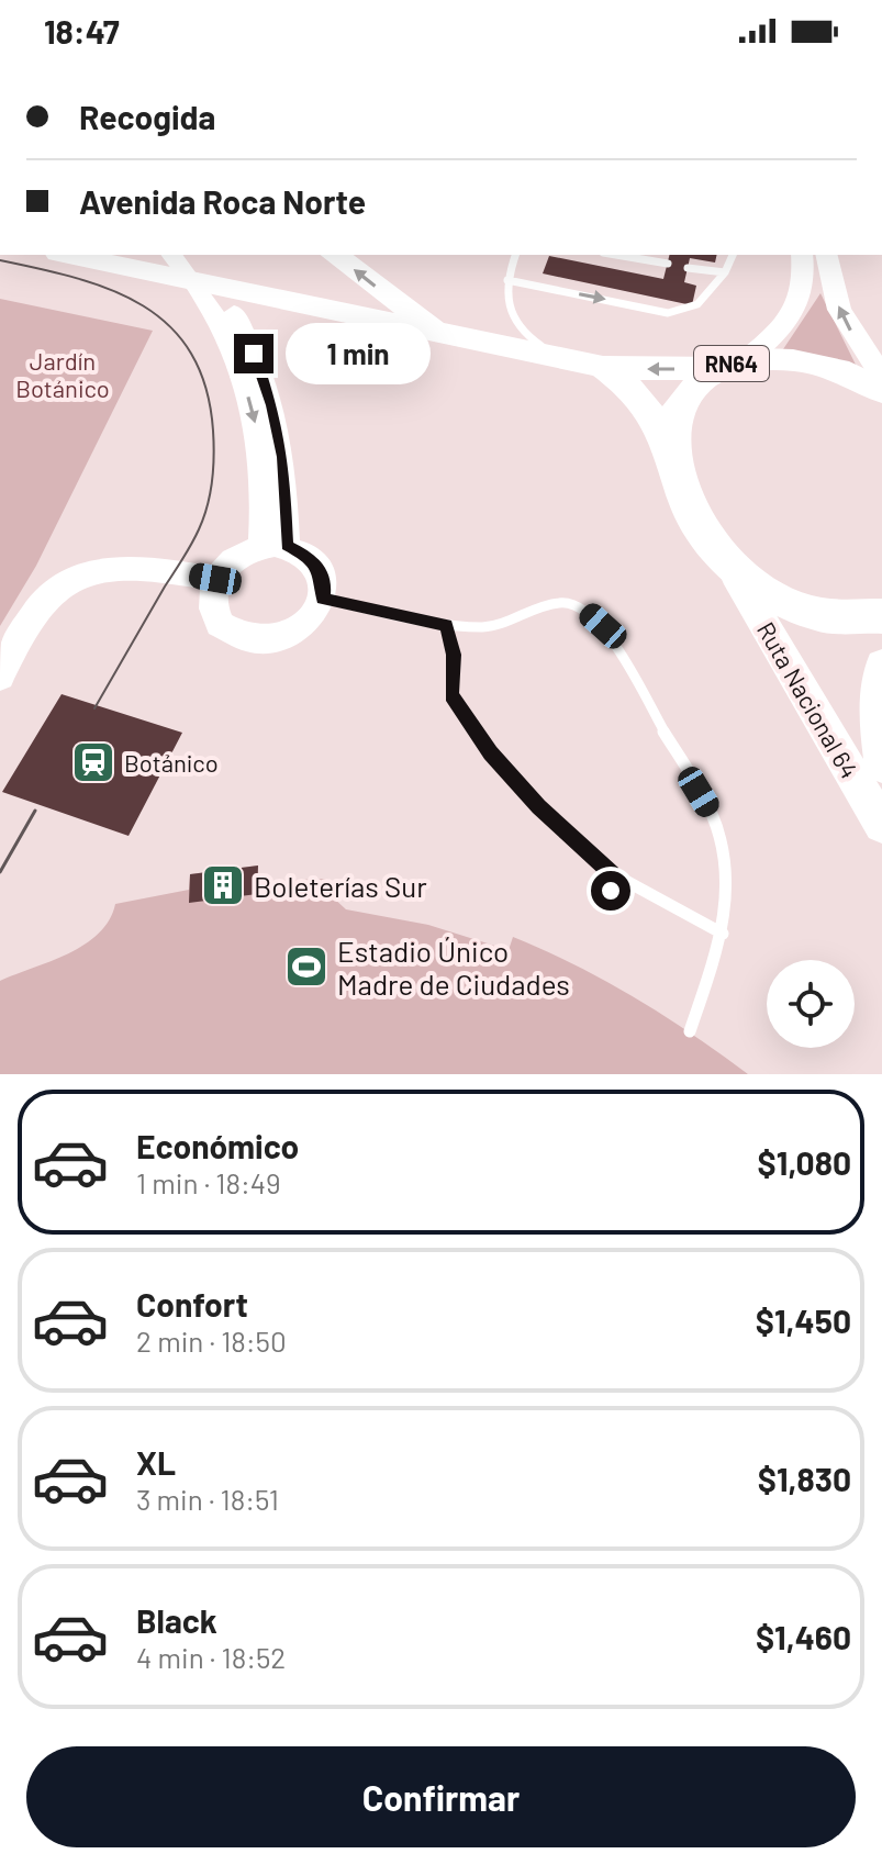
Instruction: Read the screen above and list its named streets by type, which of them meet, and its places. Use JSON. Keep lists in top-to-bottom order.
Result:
{
  "streets": {
    "highway": ["RN64"],
    "main road": ["Ruta Nacional 64"]
  },
  "crossings": [
    ["RN64", "Ruta Nacional 64"]
  ],
  "parks": ["Jardín Botánico"],
  "places": {
    "station": ["Botánico"],
    "building": ["Boleterías Sur"],
    "sports": ["Estadio Único Madre de Ciudades"]
  },
  "page": {
    "status": "18:47",
    "banner": ["Recogida", "Avenida Roca Norte"],
    "bubble": "1 min",
    "list": [
      {
        "name": "Económico",
        "note": "1 min · 18:49",
        "value": "$1,080"
      },
      {
        "name": "Confort",
        "note": "2 min · 18:50",
        "value": "$1,450"
      },
      {
        "name": "XL",
        "note": "3 min · 18:51",
        "value": "$1,830"
      },
      {
        "name": "Black",
        "note": "4 min · 18:52",
        "value": "$1,460"
      }
    ],
    "buttons": "Confirmar"
  }
}
